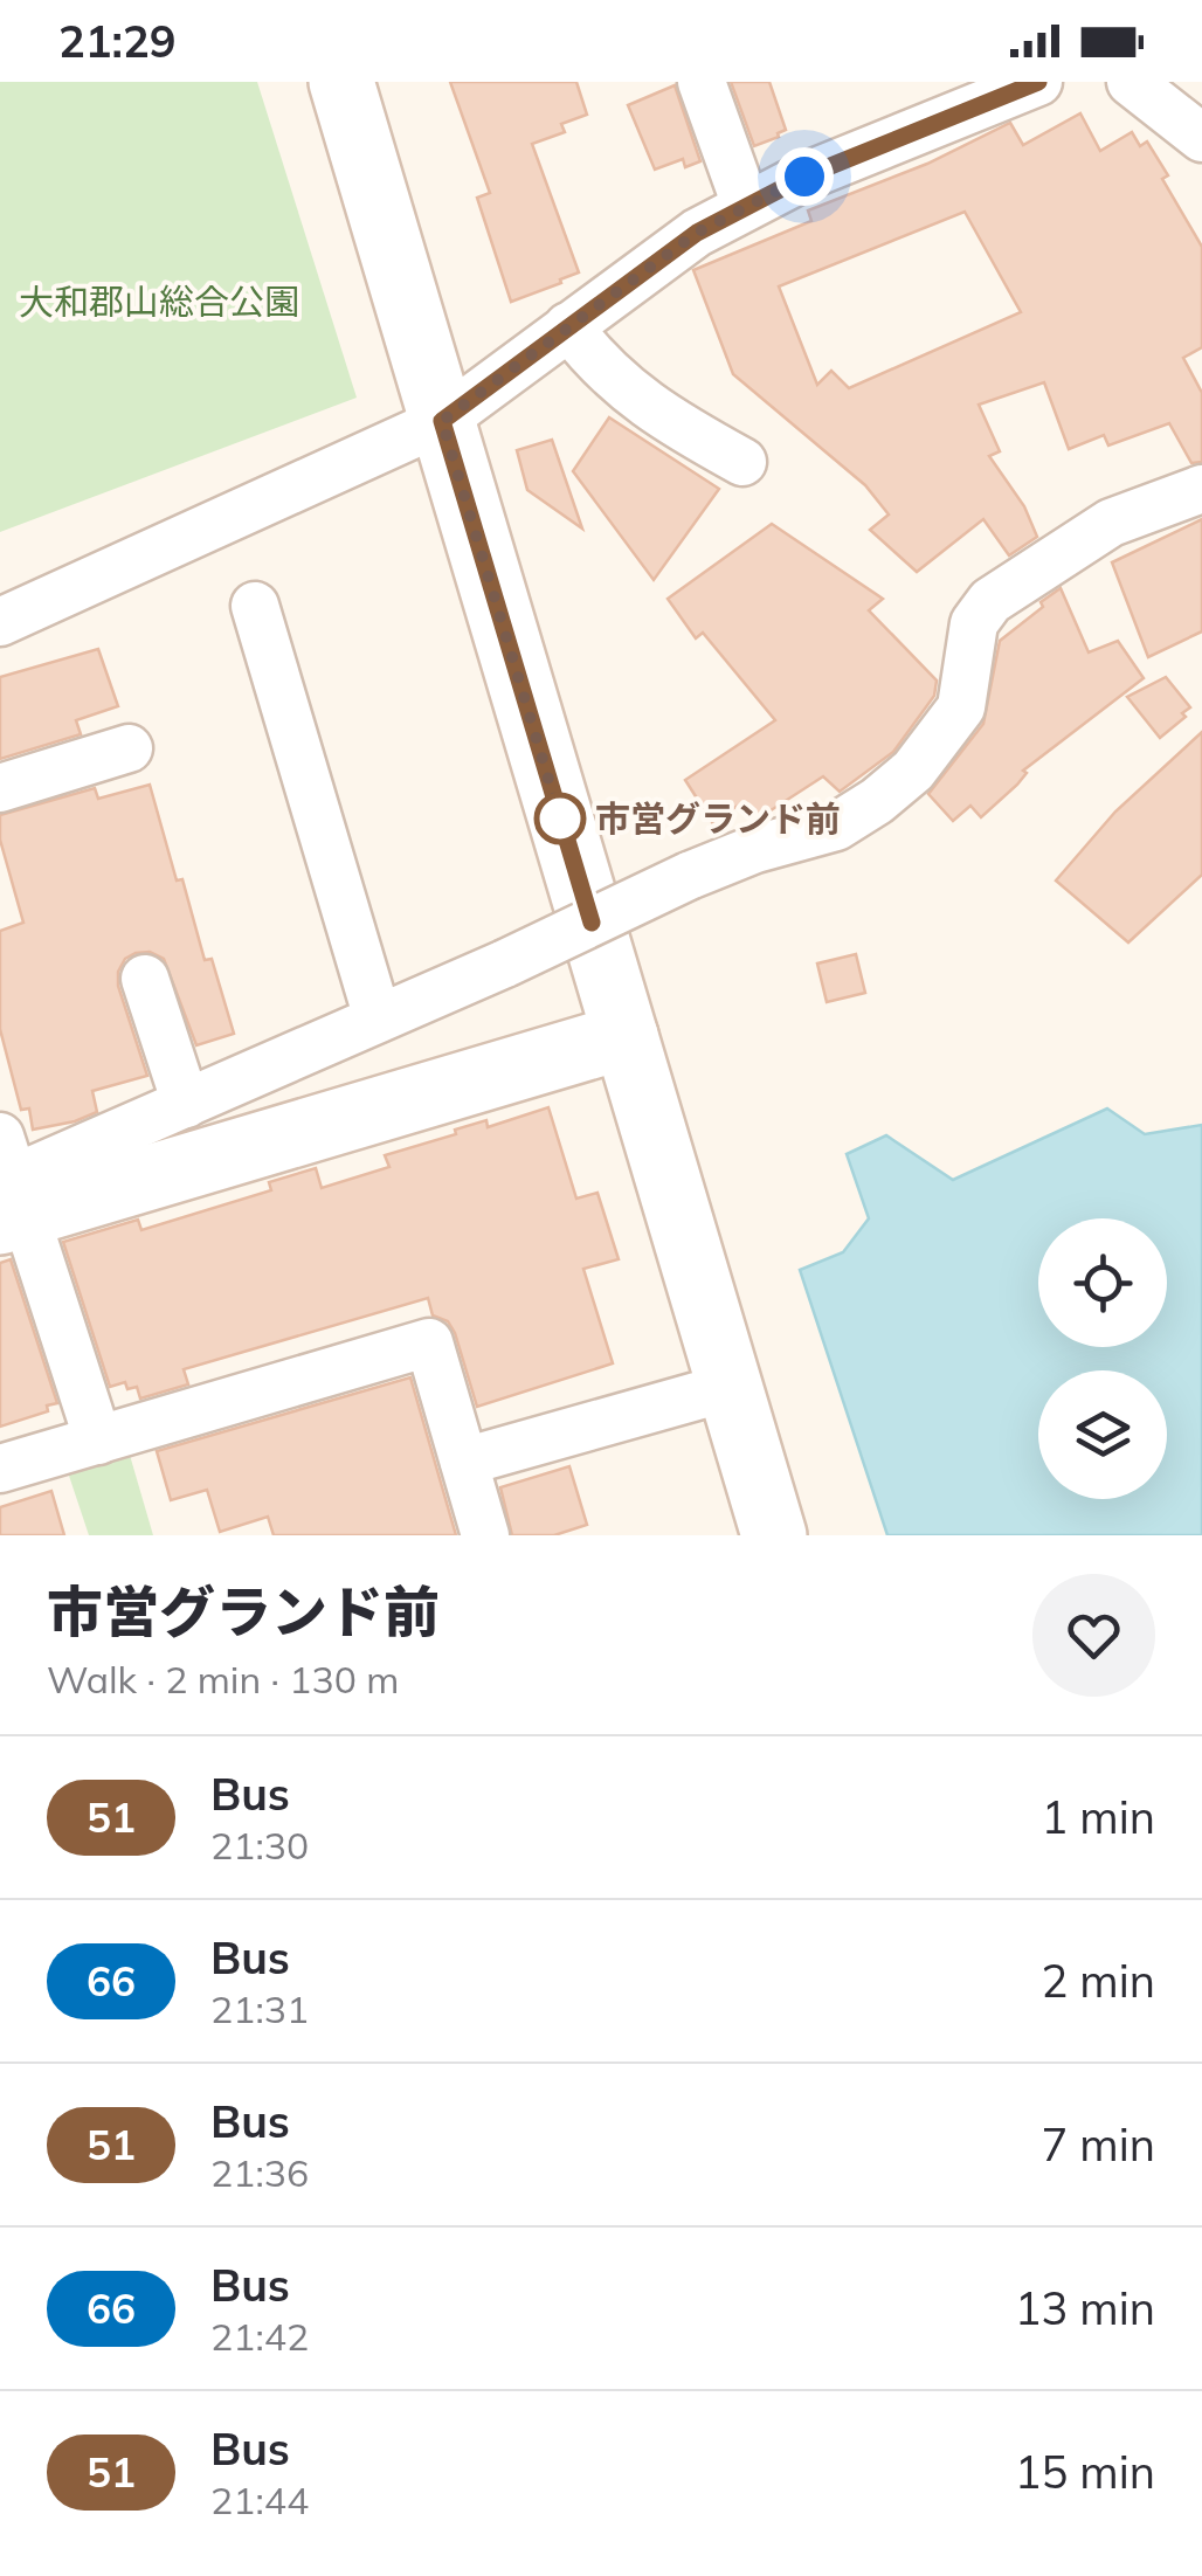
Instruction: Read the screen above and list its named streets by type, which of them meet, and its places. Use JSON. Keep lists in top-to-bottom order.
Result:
{
  "parks": ["大和郡山総合公園"],
  "places": ["市営グランド前"],
  "lines": ["bus line 51"],
  "page": {
    "status": "21:29",
    "heading": ["市営グランド前", "Walk · 2 min · 130 m"],
    "list": [
      {
        "mark": "51",
        "name": "Bus",
        "note": "21:30",
        "value": "1 min"
      },
      {
        "mark": "66",
        "name": "Bus",
        "note": "21:31",
        "value": "2 min"
      },
      {
        "mark": "51",
        "name": "Bus",
        "note": "21:36",
        "value": "7 min"
      },
      {
        "mark": "66",
        "name": "Bus",
        "note": "21:42",
        "value": "13 min"
      },
      {
        "mark": "51",
        "name": "Bus",
        "note": "21:44",
        "value": "15 min"
      }
    ]
  }
}
